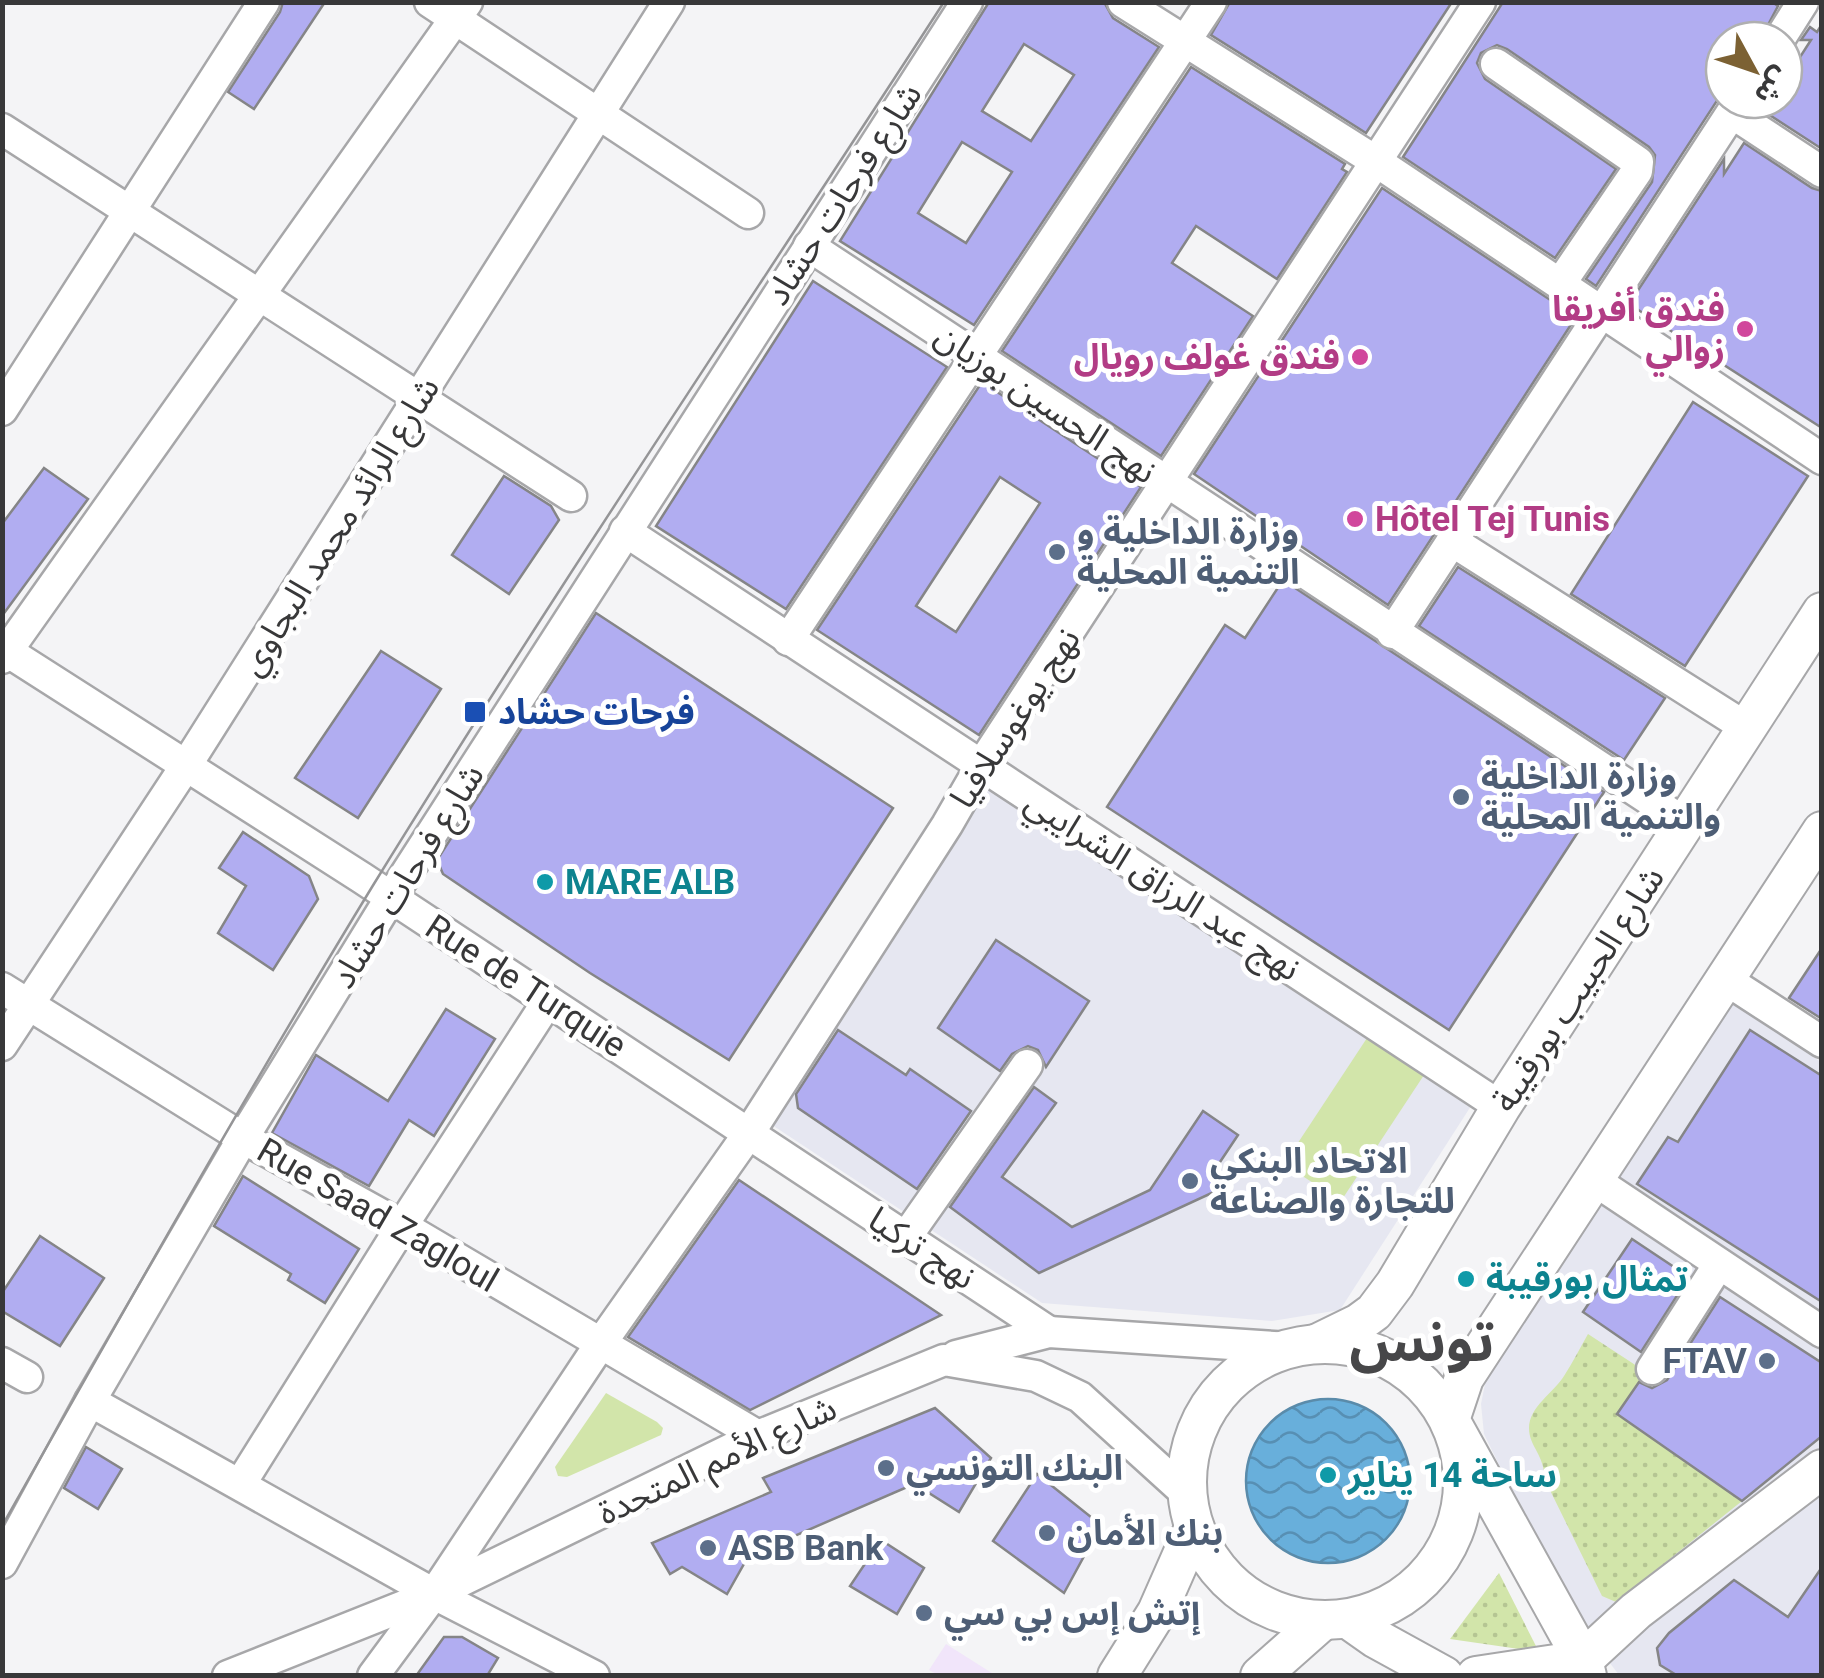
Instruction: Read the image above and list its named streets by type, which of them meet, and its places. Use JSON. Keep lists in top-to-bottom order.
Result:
{
  "streets": {
    "main road": ["شارع الحبيب بورقيبة"],
    "street": [
      "شارع فرحات حشاد",
      "نهج الحسين بوزيان",
      "شارع الرائد محمد البجاوي",
      "نهج يوغوسلافيا",
      "نهج عبد الرزاق الشرايبي",
      "Rue de Turquie",
      "Rue Saad Zagloul",
      "نهج تركيا",
      "شارع الأمم المتحدة"
    ]
  },
  "crossings": [
    ["شارع فرحات حشاد", "نهج الحسين بوزيان"],
    ["شارع فرحات حشاد", "نهج عبد الرزاق الشرايبي"],
    ["شارع فرحات حشاد", "Rue de Turquie"],
    ["شارع فرحات حشاد", "Rue Saad Zagloul"],
    ["نهج الحسين بوزيان", "نهج يوغوسلافيا"],
    ["نهج الحسين بوزيان", "شارع الحبيب بورقيبة"],
    ["شارع الرائد محمد البجاوي", "Rue de Turquie"],
    ["شارع الرائد محمد البجاوي", "Rue Saad Zagloul"],
    ["نهج يوغوسلافيا", "نهج عبد الرزاق الشرايبي"],
    ["نهج يوغوسلافيا", "Rue de Turquie"],
    ["نهج يوغوسلافيا", "Rue Saad Zagloul"],
    ["نهج يوغوسلافيا", "شارع الأمم المتحدة"],
    ["نهج عبد الرزاق الشرايبي", "شارع الحبيب بورقيبة"],
    ["Rue de Turquie", "نهج تركيا"],
    ["Rue Saad Zagloul", "شارع الأمم المتحدة"],
    ["نهج تركيا", "شارع الأمم المتحدة"]
  ],
  "districts": ["تونس"],
  "places": {
    "other": [
      "فندق أفريقا زوالي",
      "فندق غولف رويال",
      "Hôtel Tej Tunis",
      "وزارة الداخلية و التنمية المحلية",
      "وزارة الداخلية والتنمية المحلية",
      "MARE ALB",
      "الاتحاد البنكي للتجارة والصناعة",
      "تمثال بورقيبة",
      "FTAV",
      "البنك التونسي",
      "ساحة 14 يناير",
      "بنك الأمان",
      "ASB Bank",
      "إتش إس بي سي"
    ],
    "transit": ["فرحات حشاد"]
  },
  "north": "bottom right"
}
